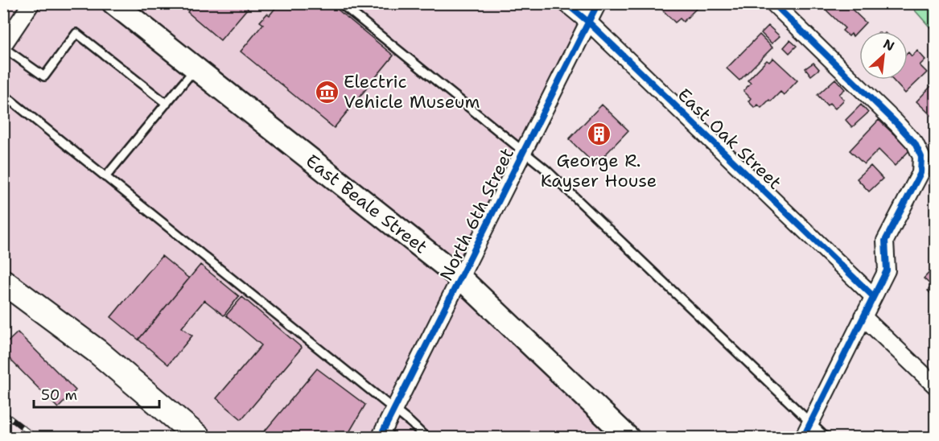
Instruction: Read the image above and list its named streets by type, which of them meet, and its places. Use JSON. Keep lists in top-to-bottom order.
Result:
{
  "streets": {
    "main road": ["East Beale Street"],
    "street": ["East Oak Street", "North 6th Street"]
  },
  "crossings": [
    ["East Oak Street", "North 6th Street"],
    ["East Beale Street", "North 6th Street"]
  ],
  "places": {
    "museum": ["Electric Vehicle Museum"],
    "building": ["George R. Kayser House"]
  },
  "scale_bar": "50 m",
  "north": "top right"
}
